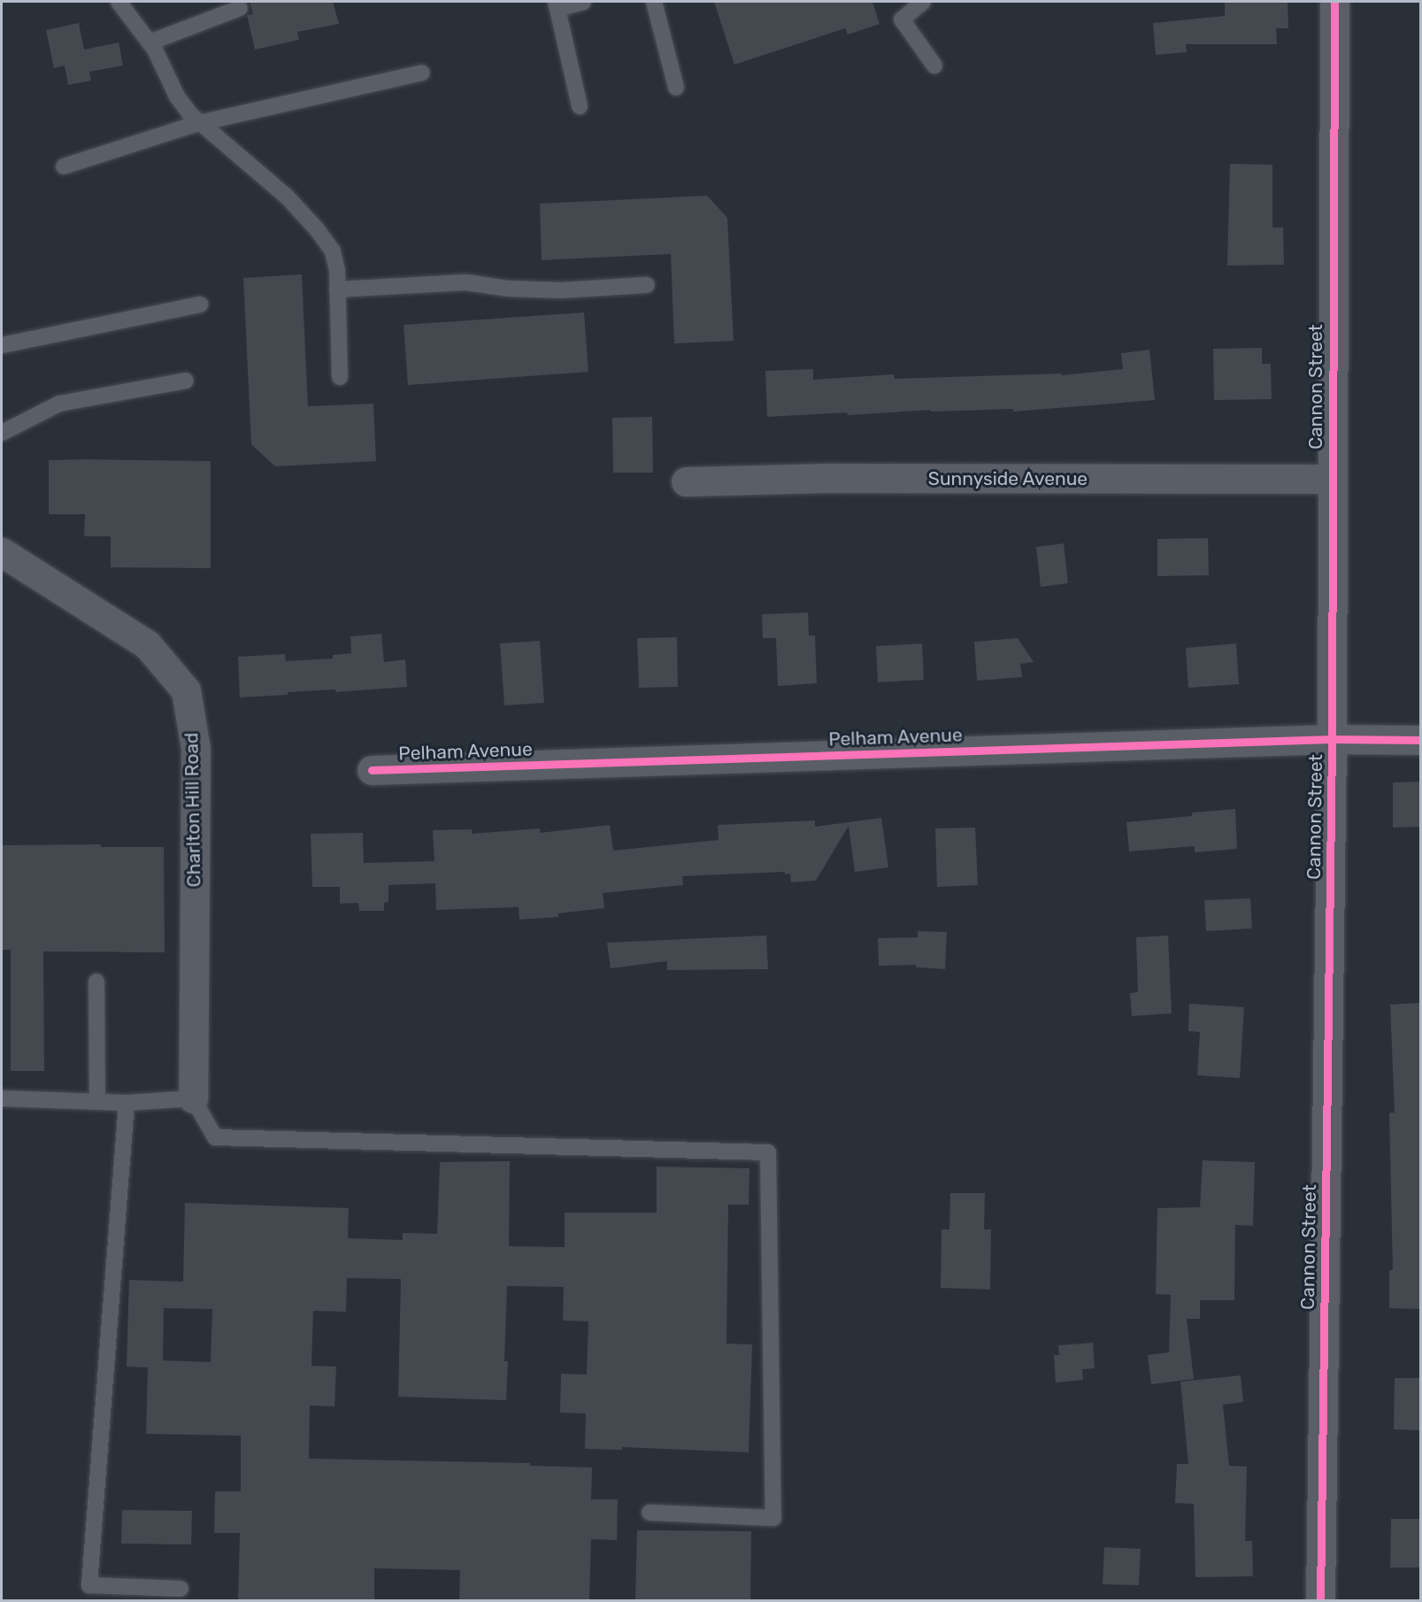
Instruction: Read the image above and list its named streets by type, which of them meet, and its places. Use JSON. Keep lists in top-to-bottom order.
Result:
{
  "streets": {
    "street": [
      "Cannon Street",
      "Sunnyside Avenue",
      "Pelham Avenue",
      "Charlton Hill Road"
    ]
  },
  "crossings": [
    ["Cannon Street", "Sunnyside Avenue"],
    ["Cannon Street", "Pelham Avenue"]
  ]
}
